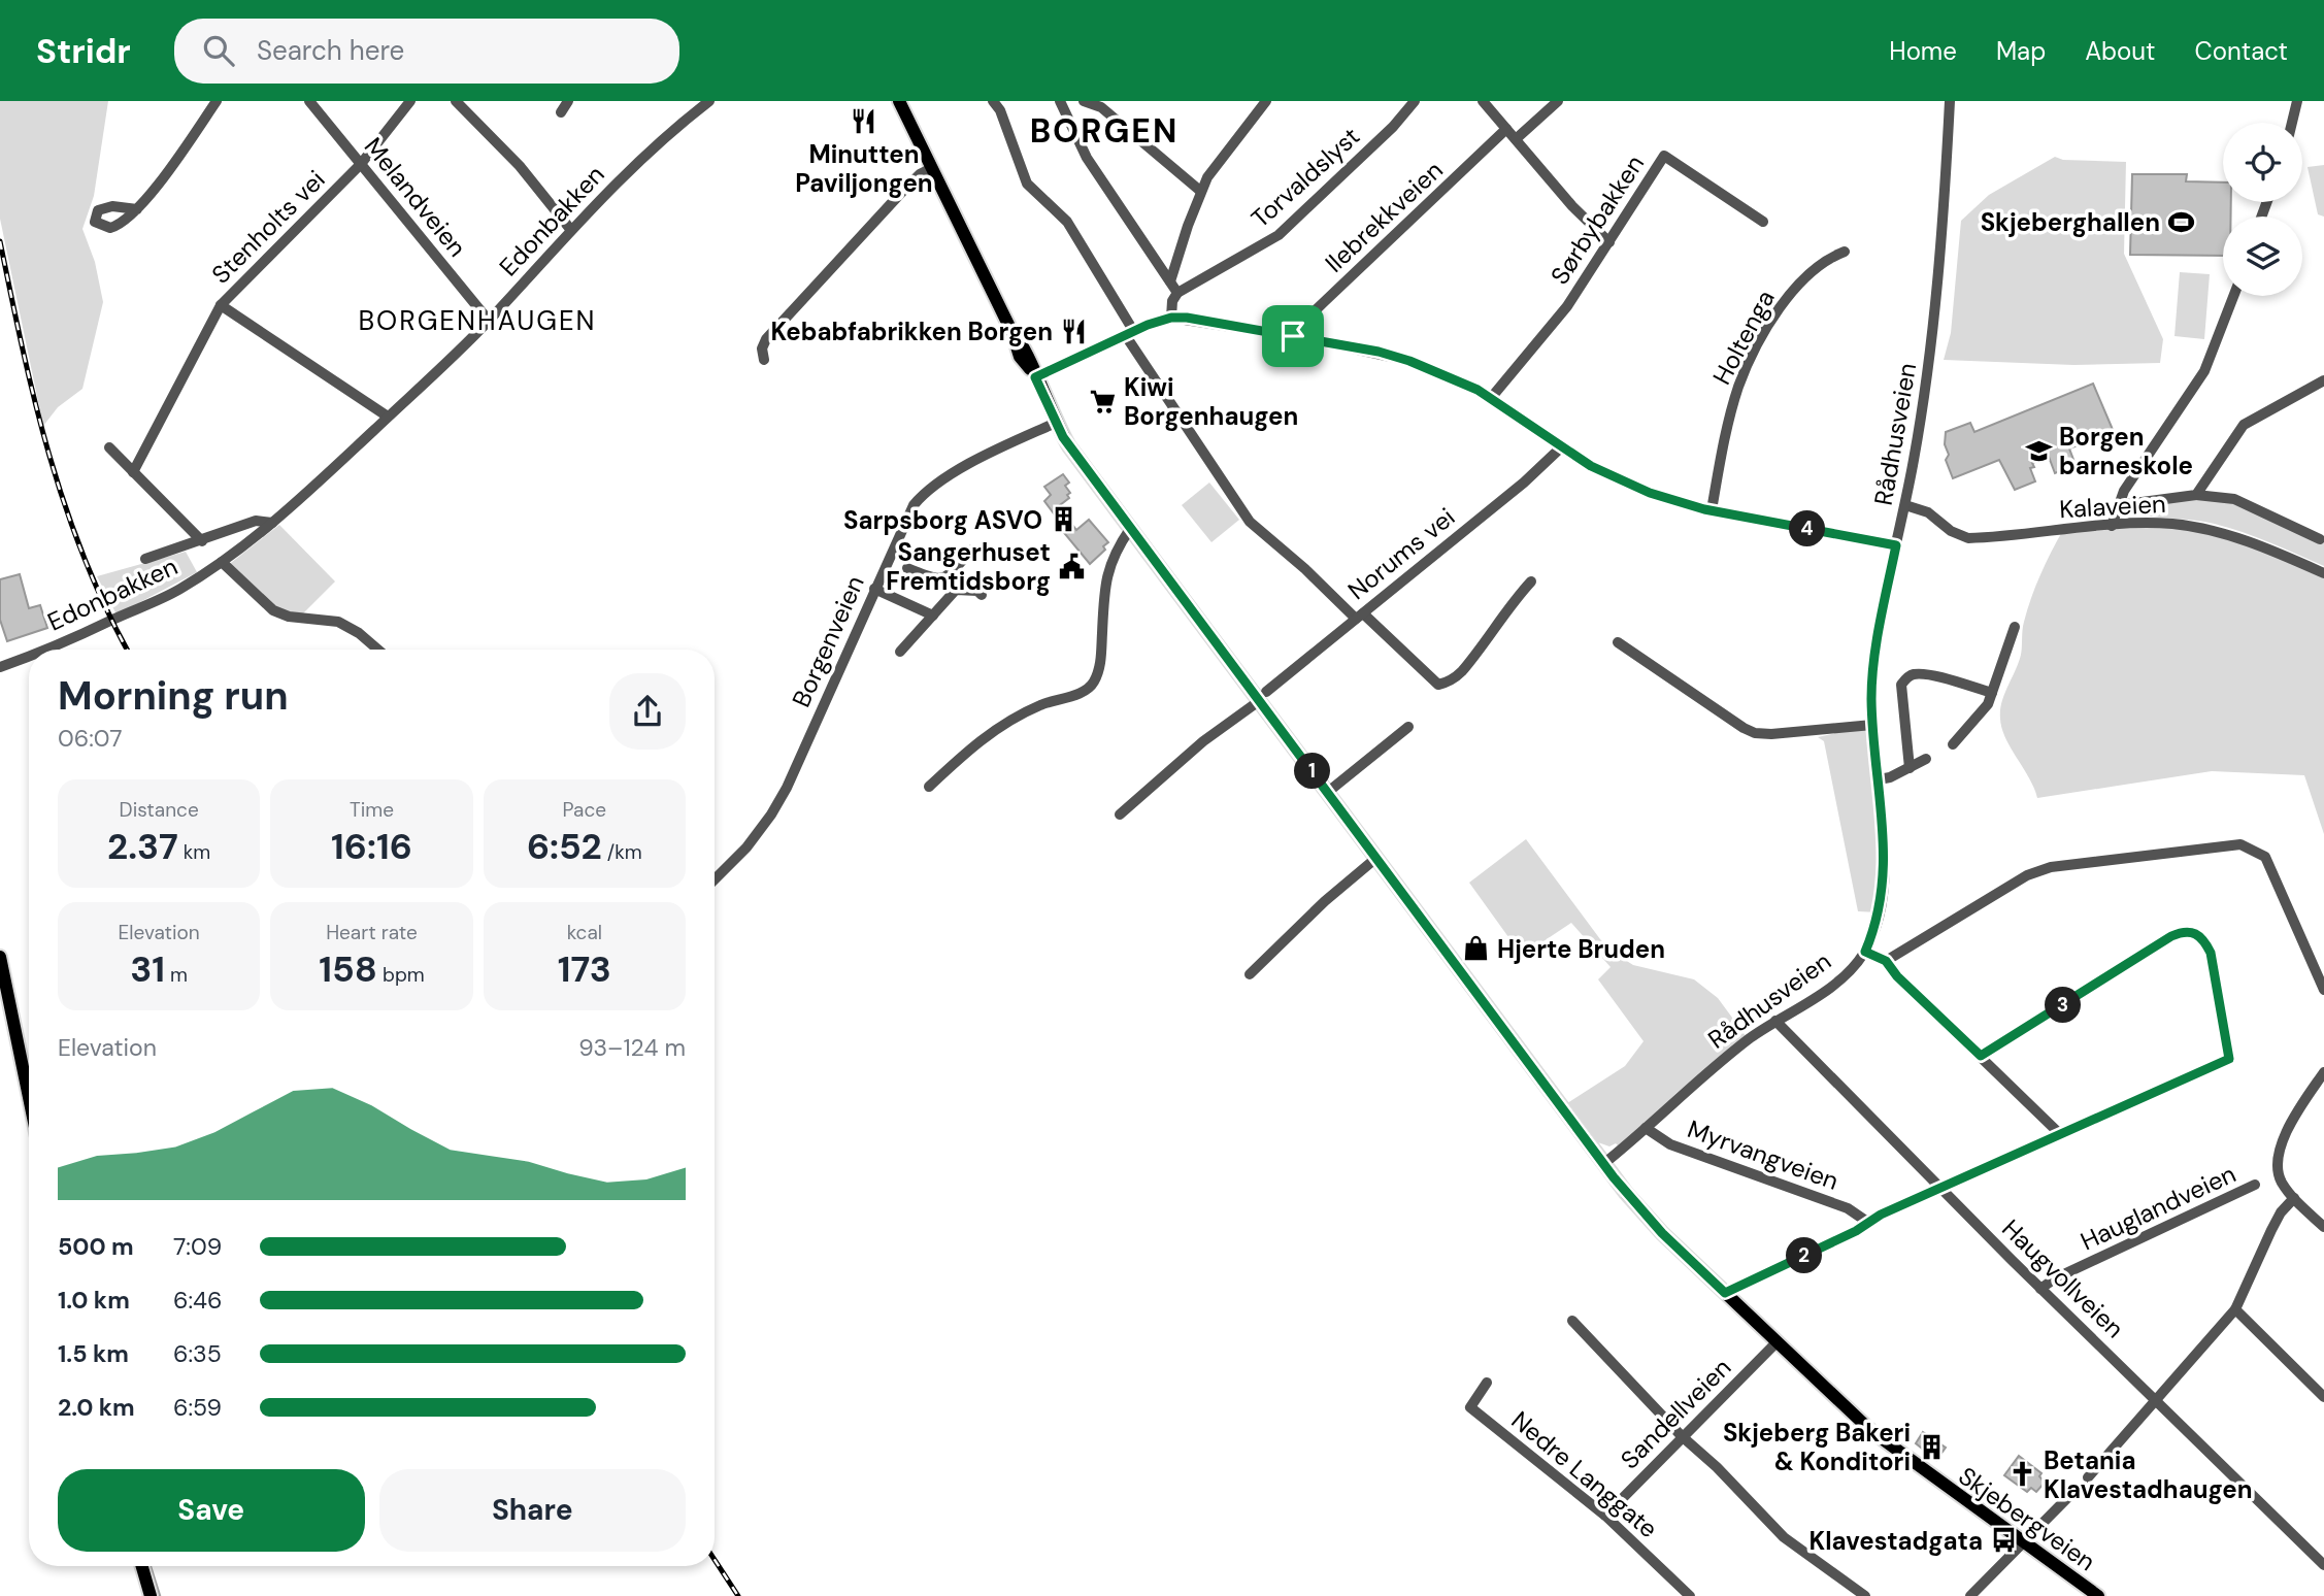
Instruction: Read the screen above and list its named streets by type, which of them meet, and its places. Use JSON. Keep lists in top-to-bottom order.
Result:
{
  "streets": {
    "main road": ["Skjebergveien"],
    "street": [
      "Torvaldslyst",
      "Melandveien",
      "Ilebrekkveien",
      "Sørbybakken",
      "Edonbakken",
      "Stenholts vei",
      "Holtenga",
      "Rådhusveien",
      "Kalaveien",
      "Norums vei",
      "Borgenveien",
      "Myrvangveien",
      "Hauglandveien",
      "Haugvollveien",
      "Sandellveien",
      "Nedre Langgate"
    ]
  },
  "crossings": [
    ["Melandveien", "Edonbakken"],
    ["Melandveien", "Stenholts vei"],
    ["Rådhusveien", "Kalaveien"],
    ["Rådhusveien", "Myrvangveien"],
    ["Rådhusveien", "Haugvollveien"],
    ["Rådhusveien", "Skjebergveien"],
    ["Norums vei", "Skjebergveien"],
    ["Borgenveien", "Skjebergveien"],
    ["Hauglandveien", "Haugvollveien"],
    ["Sandellveien", "Nedre Langgate"],
    ["Sandellveien", "Skjebergveien"]
  ],
  "districts": ["BORGEN", "BORGENHAUGEN"],
  "places": {
    "restaurant": ["Minutten Paviljongen", "Kebabfabrikken Borgen"],
    "sports": ["Skjeberghallen"],
    "supermarket": ["Kiwi Borgenhaugen"],
    "school or university": ["Borgen barneskole"],
    "building": ["Sarpsborg ASVO", "Skjeberg Bakeri & Konditori"],
    "public building": ["Sangerhuset Fremtidsborg"],
    "shop": ["Hjerte Bruden"],
    "church": ["Betania Klavestadhaugen"],
    "bus stop": ["Klavestadgata"]
  },
  "page": {
    "header": "Stridr",
    "search": "Search here",
    "nav": [
      "Home",
      "Map",
      "About",
      "Contact"
    ],
    "pins": [
      "4",
      "1",
      "3",
      "2"
    ],
    "heading": ["Morning run", "06:07"],
    "stats": [
      ["Distance", "2.37 km"],
      ["Time", "16:16"],
      ["Pace", "6:52 /km"],
      ["Elevation", "31 m"],
      ["Heart rate", "158 bpm"],
      ["kcal", "173"]
    ],
    "chart": ["Elevation", "93–124 m"],
    "list": [
      {
        "name": "500 m",
        "note": "7:09"
      },
      {
        "name": "1.0 km",
        "note": "6:46"
      },
      {
        "name": "1.5 km",
        "note": "6:35"
      },
      {
        "name": "2.0 km",
        "note": "6:59"
      }
    ],
    "buttons": ["Save", "Share"]
  }
}
